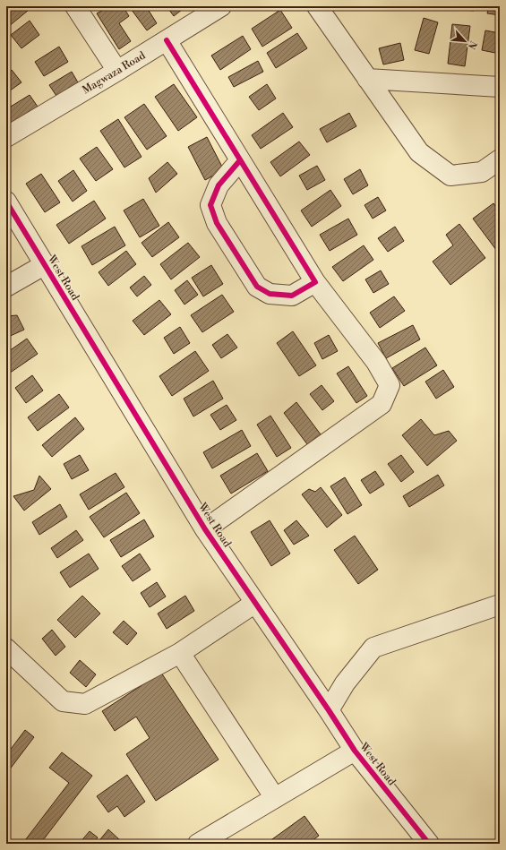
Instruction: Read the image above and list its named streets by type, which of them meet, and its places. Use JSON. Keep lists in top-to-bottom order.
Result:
{
  "streets": {
    "street": ["Magwaza Road", "West Road"]
  },
  "north": "bottom right"
}
